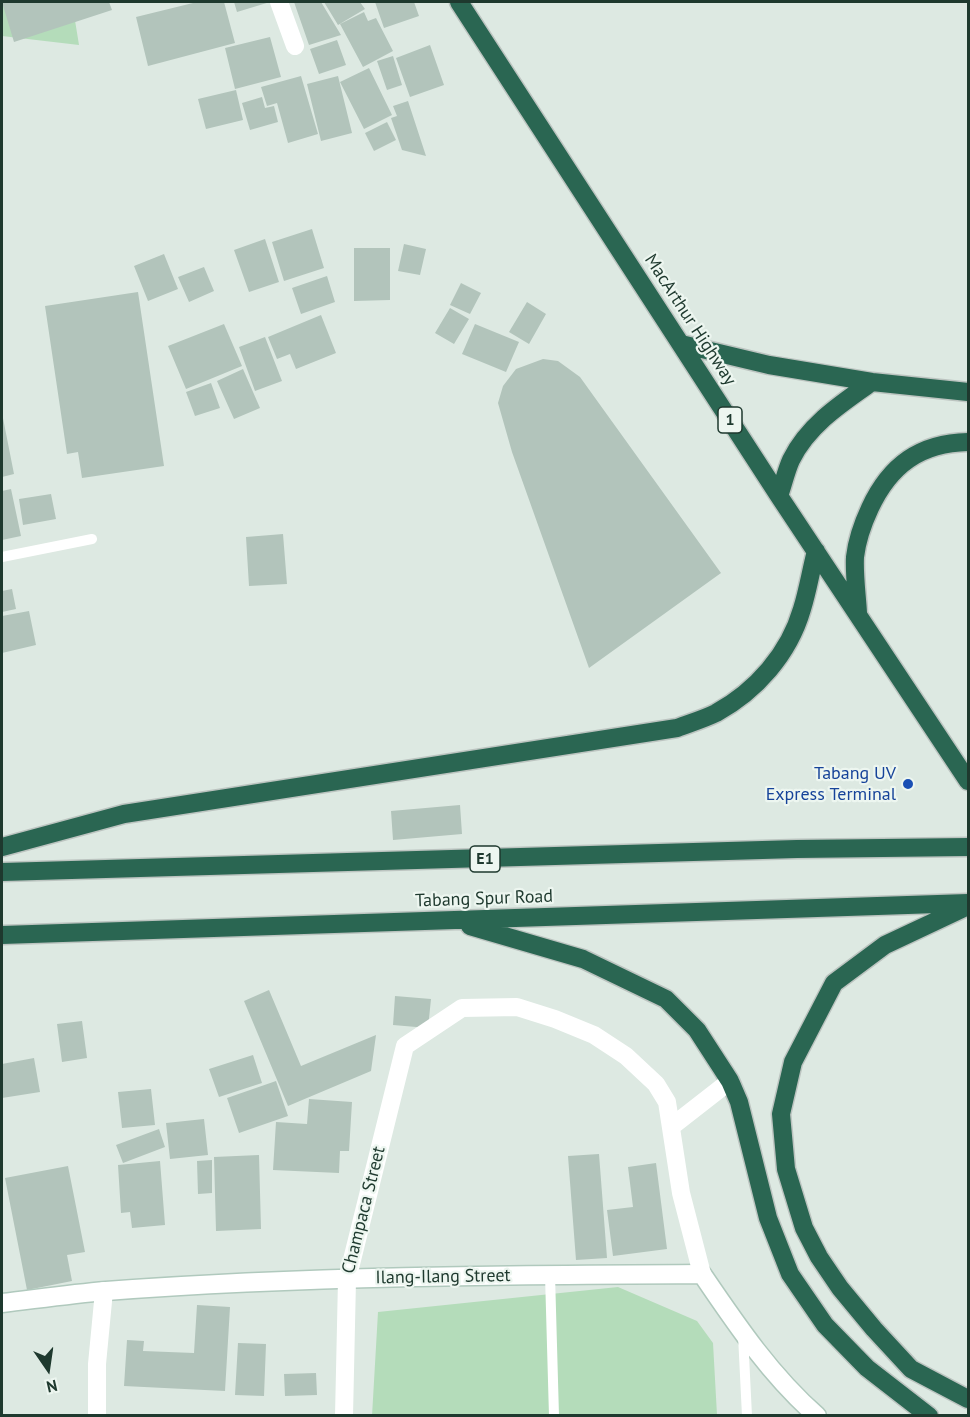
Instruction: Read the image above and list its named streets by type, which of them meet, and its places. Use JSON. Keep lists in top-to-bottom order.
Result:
{
  "streets": {
    "highway": [
      "MacArthur Highway",
      "1",
      "E1",
      "Tabang Spur Road"
    ],
    "street": ["Champaca Street", "Ilang-Ilang Street"]
  },
  "crossings": [
    ["Champaca Street", "Ilang-Ilang Street"]
  ],
  "places": ["Tabang UV Express Terminal"],
  "north": "bottom"
}
